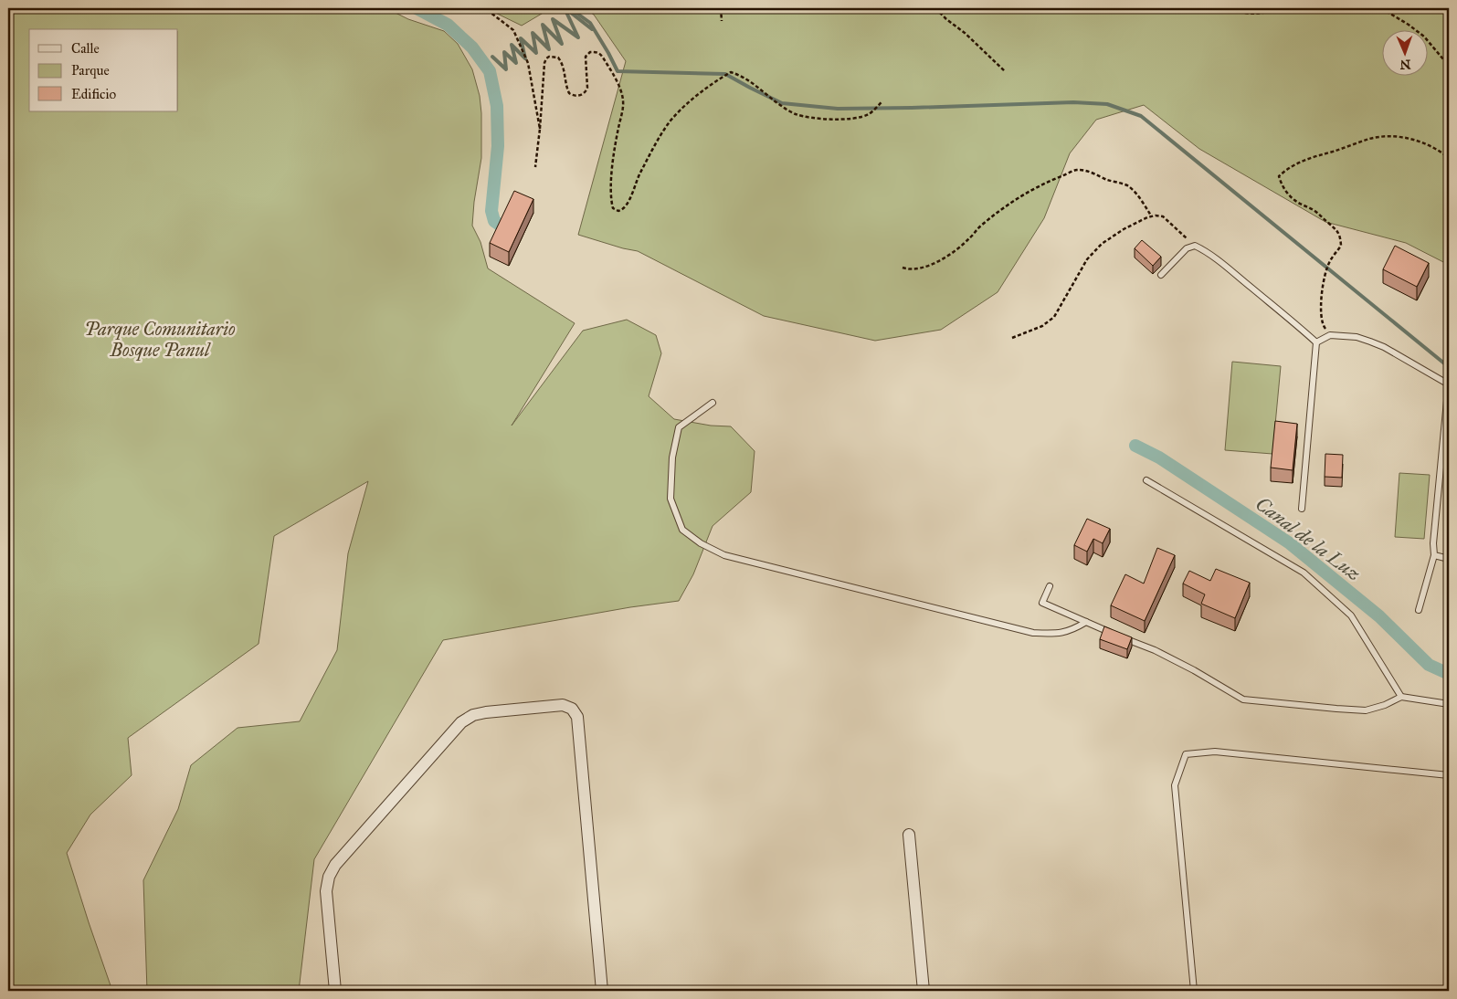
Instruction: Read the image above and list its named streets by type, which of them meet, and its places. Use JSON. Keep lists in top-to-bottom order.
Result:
{
  "water": ["Canal de la Luz"],
  "parks": ["Parque Comunitario Bosque Panul"],
  "legend": ["Calle", "Parque", "Edificio"],
  "north": "bottom"
}
